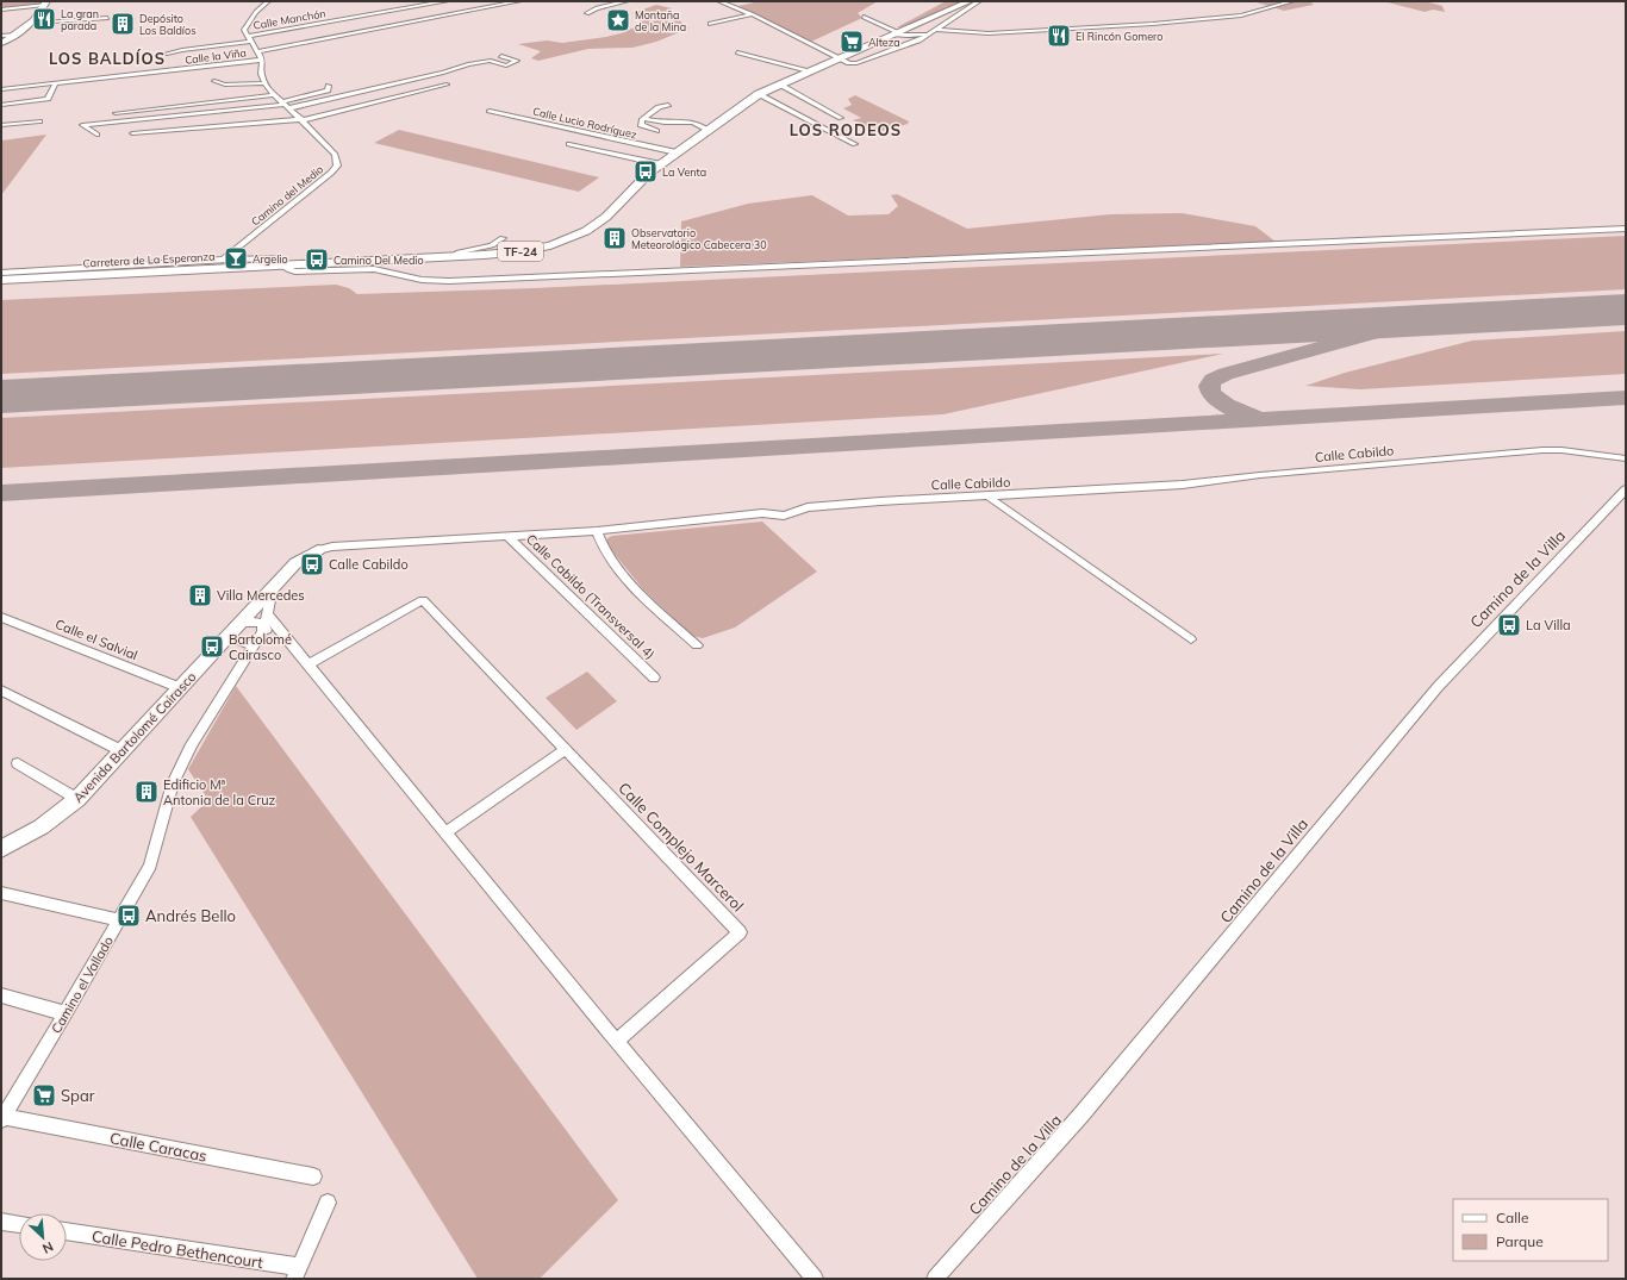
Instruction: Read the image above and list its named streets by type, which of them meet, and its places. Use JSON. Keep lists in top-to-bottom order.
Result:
{
  "streets": {
    "main road": ["TF-24", "Carretera de La Esperanza"],
    "street": [
      "Calle Manchón",
      "Calle la Viña",
      "Calle Lucio Rodríguez",
      "Camino del Medio",
      "Calle Cabildo",
      "Camino de la Villa",
      "Calle Cabildo (Transversal 4)",
      "Calle el Salvial",
      "Avenida Bartolomé Cairasco",
      "Calle Complejo Marcerol",
      "Camino el Vallado",
      "Calle Caracas",
      "Calle Pedro Bethencourt"
    ]
  },
  "crossings": [
    ["Calle Manchón", "Camino del Medio"],
    ["Calle la Viña", "Camino del Medio"],
    ["Calle Lucio Rodríguez", "Carretera de La Esperanza"],
    ["Calle Cabildo", "Calle Cabildo (Transversal 4)"],
    ["Calle Cabildo", "Avenida Bartolomé Cairasco"],
    ["Calle el Salvial", "Avenida Bartolomé Cairasco"],
    ["Avenida Bartolomé Cairasco", "Camino el Vallado"],
    ["Camino el Vallado", "Calle Caracas"]
  ],
  "districts": ["LOS BALDÍOS", "LOS RODEOS"],
  "places": {
    "restaurant": ["La gran parada", "El Rincón Gomero"],
    "place": ["Montaña de la Mina"],
    "building": [
      "Depósito Los Baldíos",
      "Observatorio Meteorológico Cabecera 30",
      "Villa Mercedes",
      "Edificio Mª Antonia de la Cruz"
    ],
    "supermarket": ["Alteza", "Spar"],
    "bus stop": [
      "La Venta",
      "Camino Del Medio",
      "Calle Cabildo",
      "La Villa",
      "Bartolomé Cairasco",
      "Andrés Bello"
    ],
    "bar": ["Argelio"]
  },
  "legend": ["Calle", "Parque"],
  "north": "bottom right"
}
